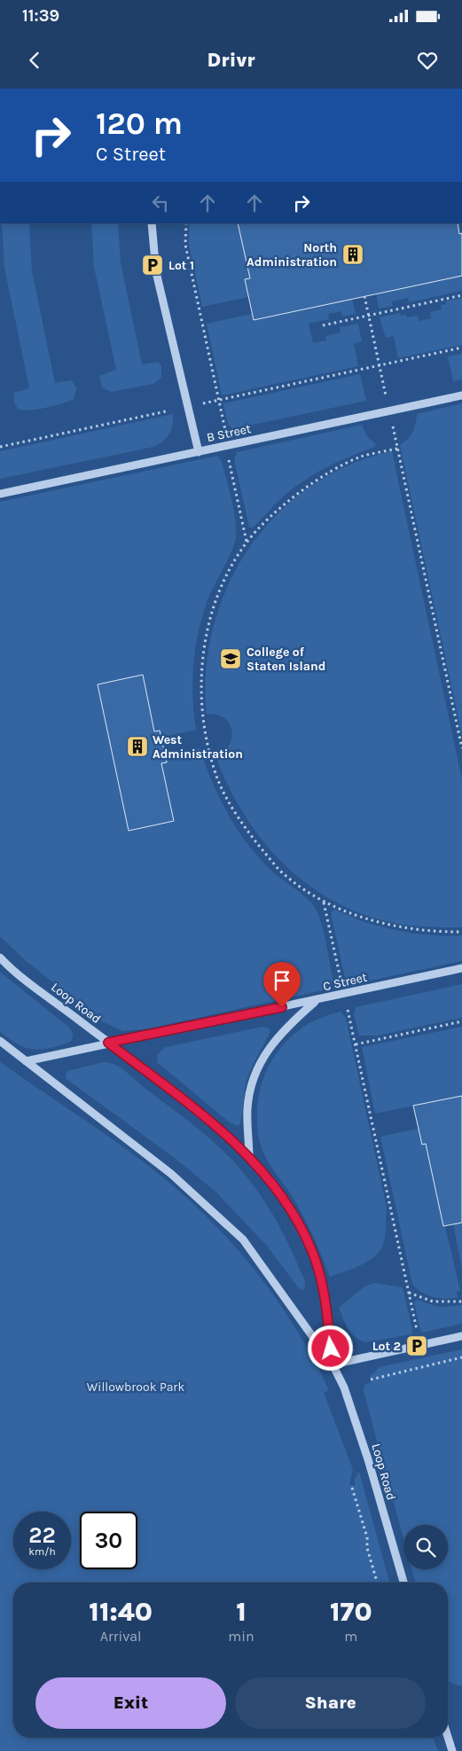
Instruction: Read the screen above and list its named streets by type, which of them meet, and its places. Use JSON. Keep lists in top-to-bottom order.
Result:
{
  "streets": {
    "street": ["B Street", "C Street", "Loop Road"]
  },
  "crossings": [
    ["C Street", "Loop Road"]
  ],
  "parks": ["Willowbrook Park"],
  "places": {
    "building": ["North Administration", "West Administration"],
    "parking": ["Lot 1", "Lot 2"],
    "school or university": ["College of Staten Island"]
  },
  "page": {
    "status": "11:39",
    "header": "Drivr",
    "turn": ["120 m", "C Street"],
    "speed": "22 km/h",
    "limit": "30",
    "eta": [
      "11:40",
      "Arrival",
      "1",
      "min",
      "170",
      "m"
    ],
    "buttons": ["Exit", "Share"]
  }
}
